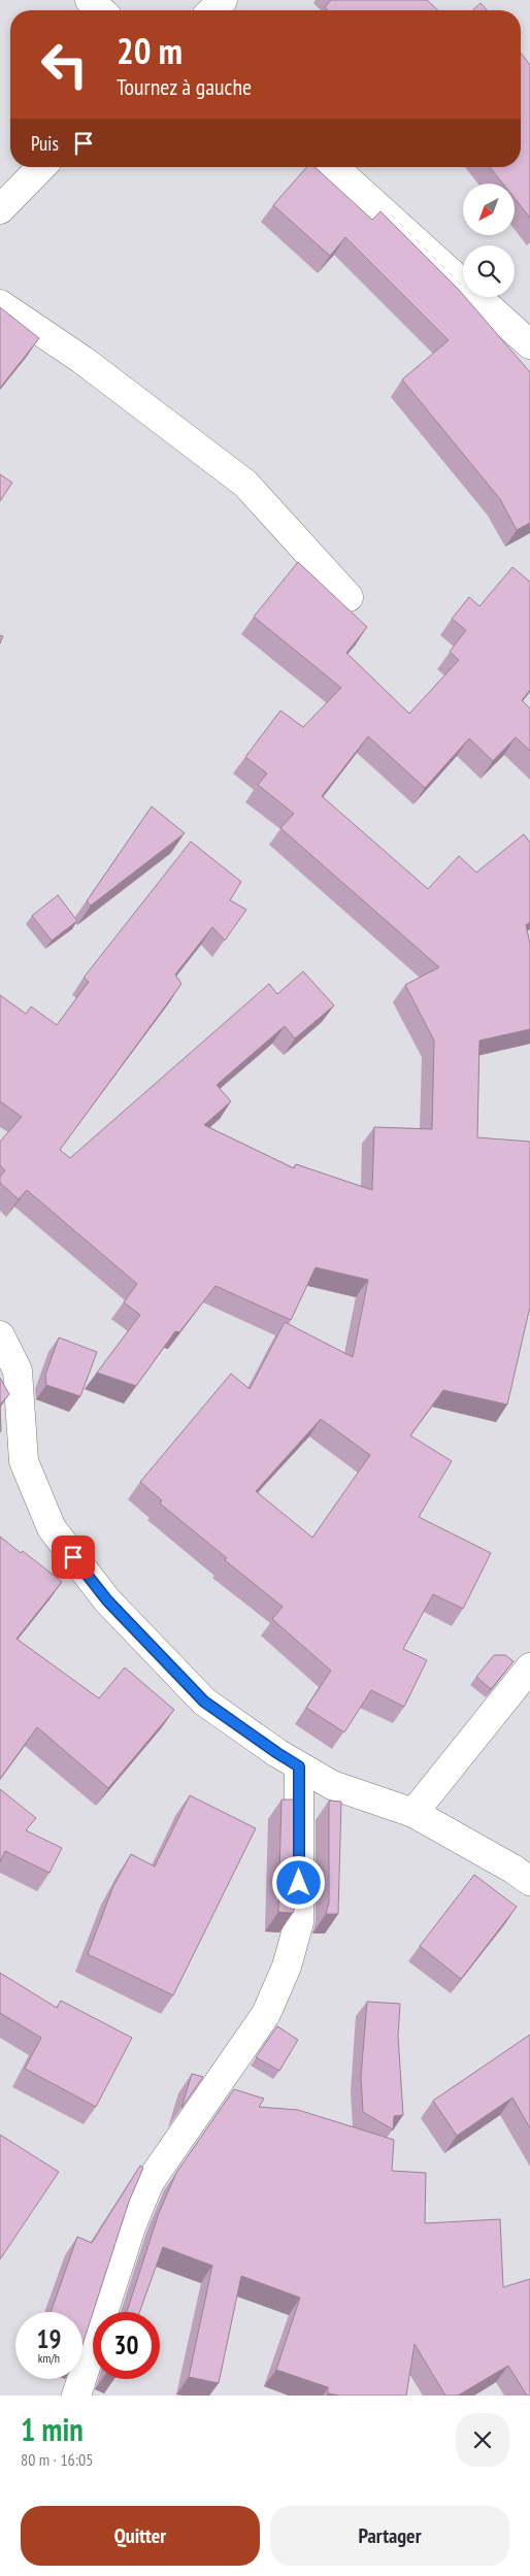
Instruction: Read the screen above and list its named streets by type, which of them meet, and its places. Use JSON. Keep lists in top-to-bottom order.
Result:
{
  "north": "bottom left",
  "page": {
    "turn": ["20 m", "Tournez à gauche"],
    "then": "Puis",
    "speed": "19 km/h",
    "limit": "30",
    "heading": ["1 min", "80 m · 16:05"],
    "buttons": ["Quitter", "Partager"]
  }
}
